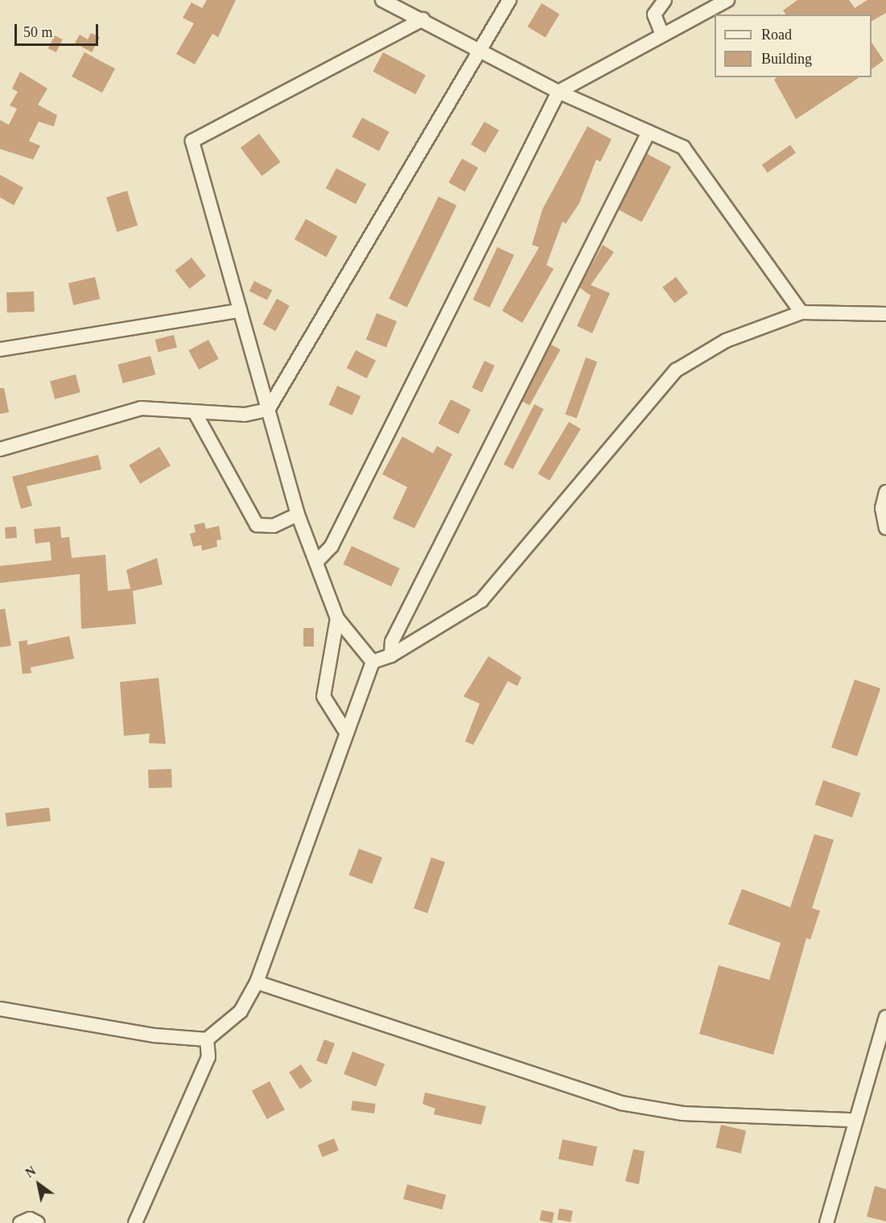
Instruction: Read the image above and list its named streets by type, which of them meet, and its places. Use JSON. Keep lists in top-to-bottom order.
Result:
{
  "legend": ["Road", "Building"],
  "scale_bar": "50 m",
  "north": "top left"
}
